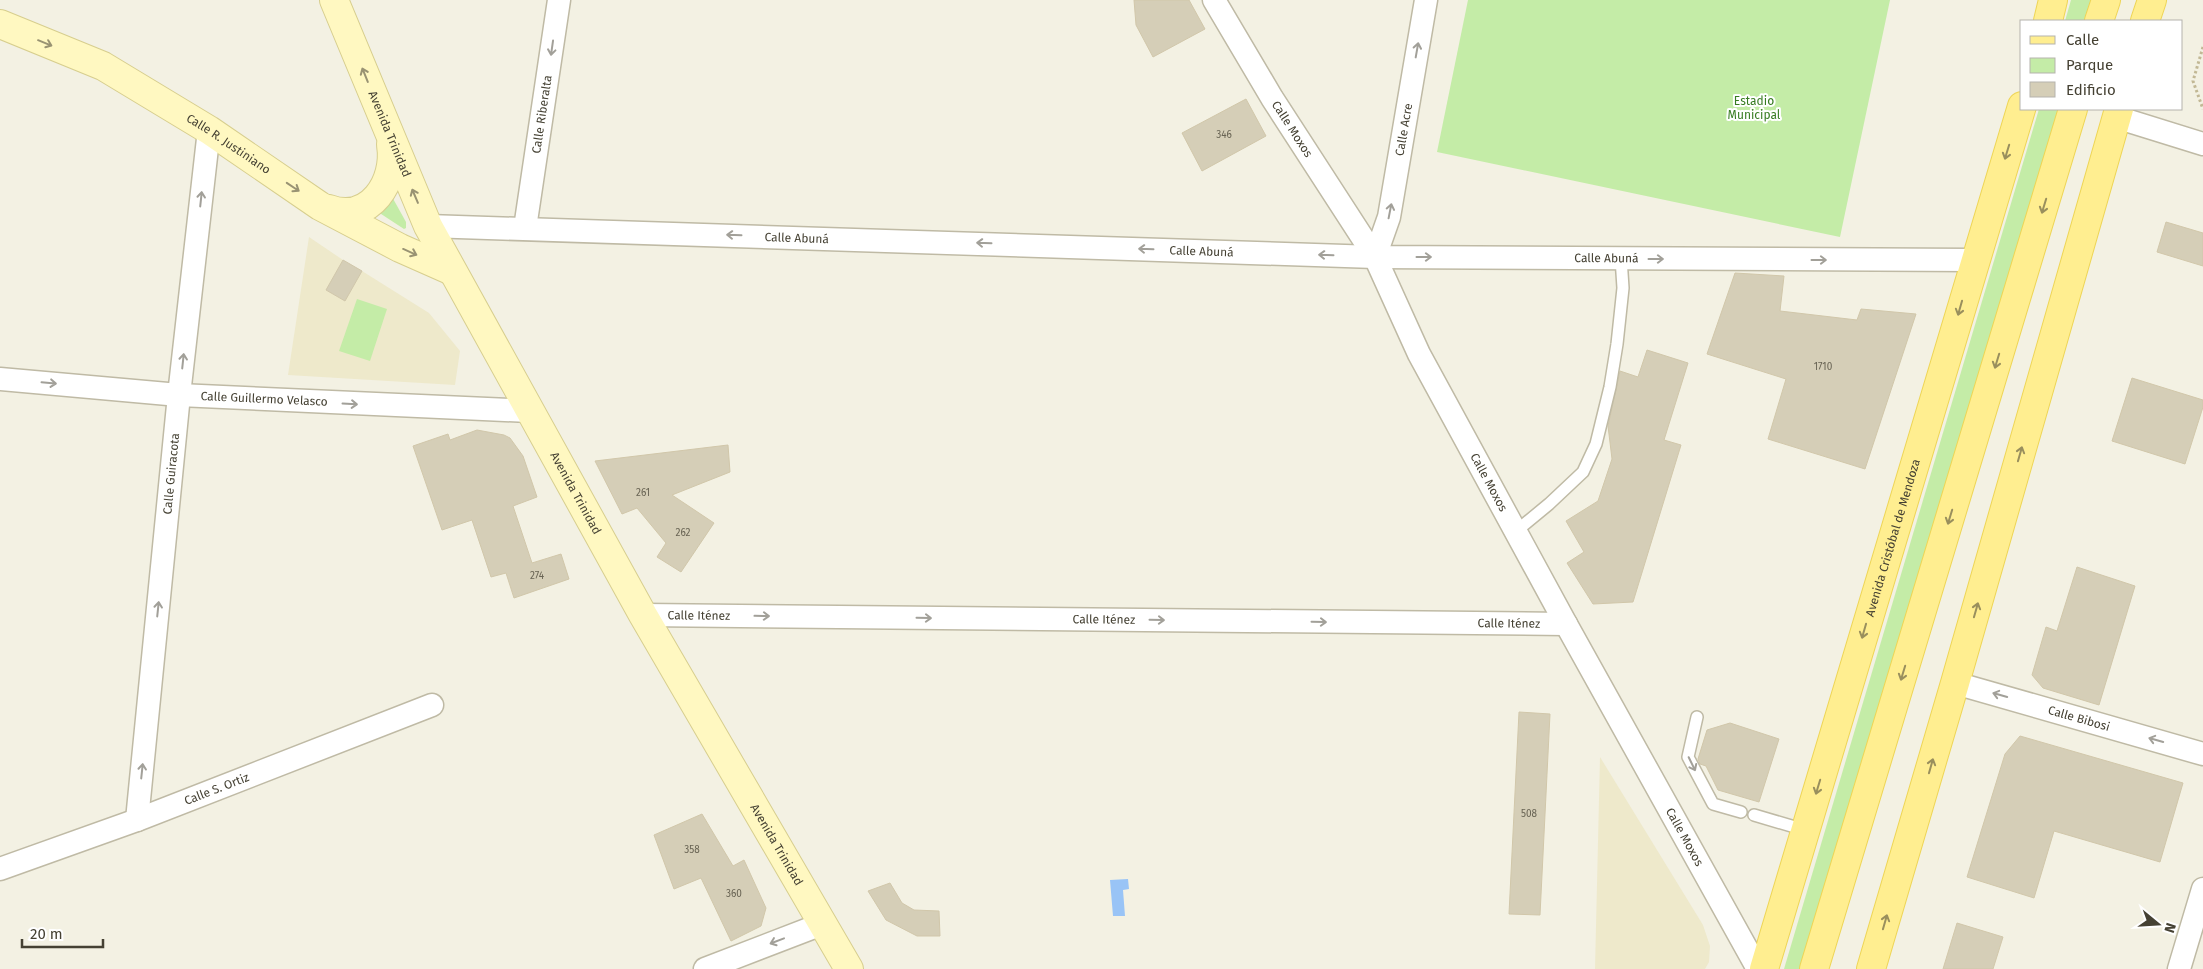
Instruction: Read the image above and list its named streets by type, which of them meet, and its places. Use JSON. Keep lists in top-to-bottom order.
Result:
{
  "streets": {
    "main road": ["Avenida Trinidad", "Calle R. Justiniano", "Avenida Cristóbal de Mendoza"],
    "street": [
      "Calle Riberalta",
      "Calle Moxos",
      "Calle Acre",
      "Calle Abuná",
      "Calle Guillermo Velasco",
      "Calle Guiracota",
      "Calle Iténez",
      "Calle Bibosi",
      "Calle S. Ortiz"
    ]
  },
  "crossings": [
    ["Calle Riberalta", "Calle Abuná"],
    ["Calle Moxos", "Calle Acre"],
    ["Calle Moxos", "Calle Abuná"],
    ["Calle Moxos", "Calle Iténez"],
    ["Calle Acre", "Calle Abuná"],
    ["Avenida Trinidad", "Calle R. Justiniano"],
    ["Avenida Trinidad", "Calle Abuná"],
    ["Avenida Trinidad", "Calle Guillermo Velasco"],
    ["Avenida Trinidad", "Calle Iténez"],
    ["Calle R. Justiniano", "Calle Guiracota"],
    ["Calle Abuná", "Avenida Cristóbal de Mendoza"],
    ["Calle Guillermo Velasco", "Calle Guiracota"],
    ["Calle Guiracota", "Calle S. Ortiz"]
  ],
  "one_way": [
    "Calle Riberalta",
    "Calle Acre",
    "Calle R. Justiniano",
    "Calle Guillermo Velasco",
    "Calle Guiracota",
    "Calle Iténez",
    "Calle Bibosi"
  ],
  "parks": ["Estadio Municipal"],
  "house_numbers": [
    "346",
    "1710",
    "261",
    "262",
    "274",
    "508",
    "358",
    "360"
  ],
  "legend": ["Calle", "Parque", "Edificio"],
  "scale_bar": "20 m",
  "north": "right"
}
